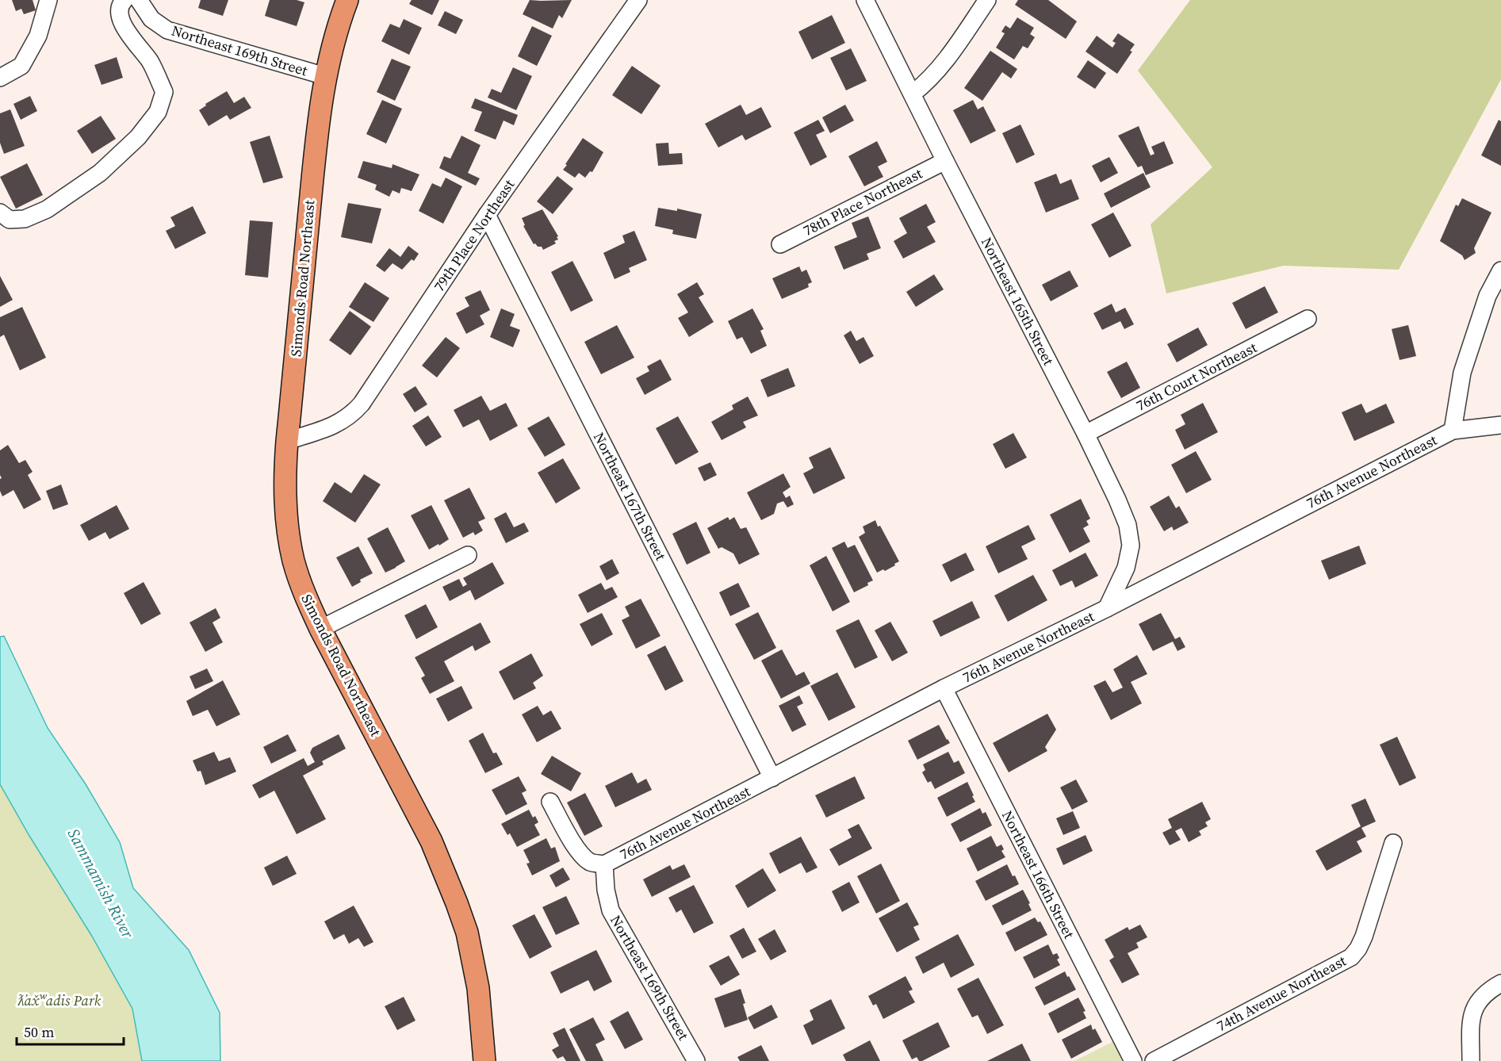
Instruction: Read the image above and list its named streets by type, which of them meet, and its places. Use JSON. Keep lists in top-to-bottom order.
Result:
{
  "streets": {
    "main road": ["Simonds Road Northeast"],
    "street": [
      "Northeast 169th Street",
      "78th Place Northeast",
      "79th Place Northeast",
      "Northeast 165th Street",
      "76th Court Northeast",
      "76th Avenue Northeast",
      "Northeast 167th Street",
      "Northeast 166th Street",
      "74th Avenue Northeast"
    ]
  },
  "crossings": [
    ["Northeast 169th Street", "Simonds Road Northeast"],
    ["Northeast 169th Street", "76th Avenue Northeast"],
    ["78th Place Northeast", "Northeast 165th Street"],
    ["79th Place Northeast", "Simonds Road Northeast"],
    ["79th Place Northeast", "Northeast 167th Street"],
    ["Northeast 165th Street", "76th Court Northeast"],
    ["Northeast 165th Street", "76th Avenue Northeast"],
    ["76th Avenue Northeast", "Northeast 167th Street"],
    ["76th Avenue Northeast", "Northeast 166th Street"]
  ],
  "water": ["Sammamish River"],
  "parks": ["ƛ̕ax̌ʷadis Park"],
  "scale_bar": "50 m"
}
